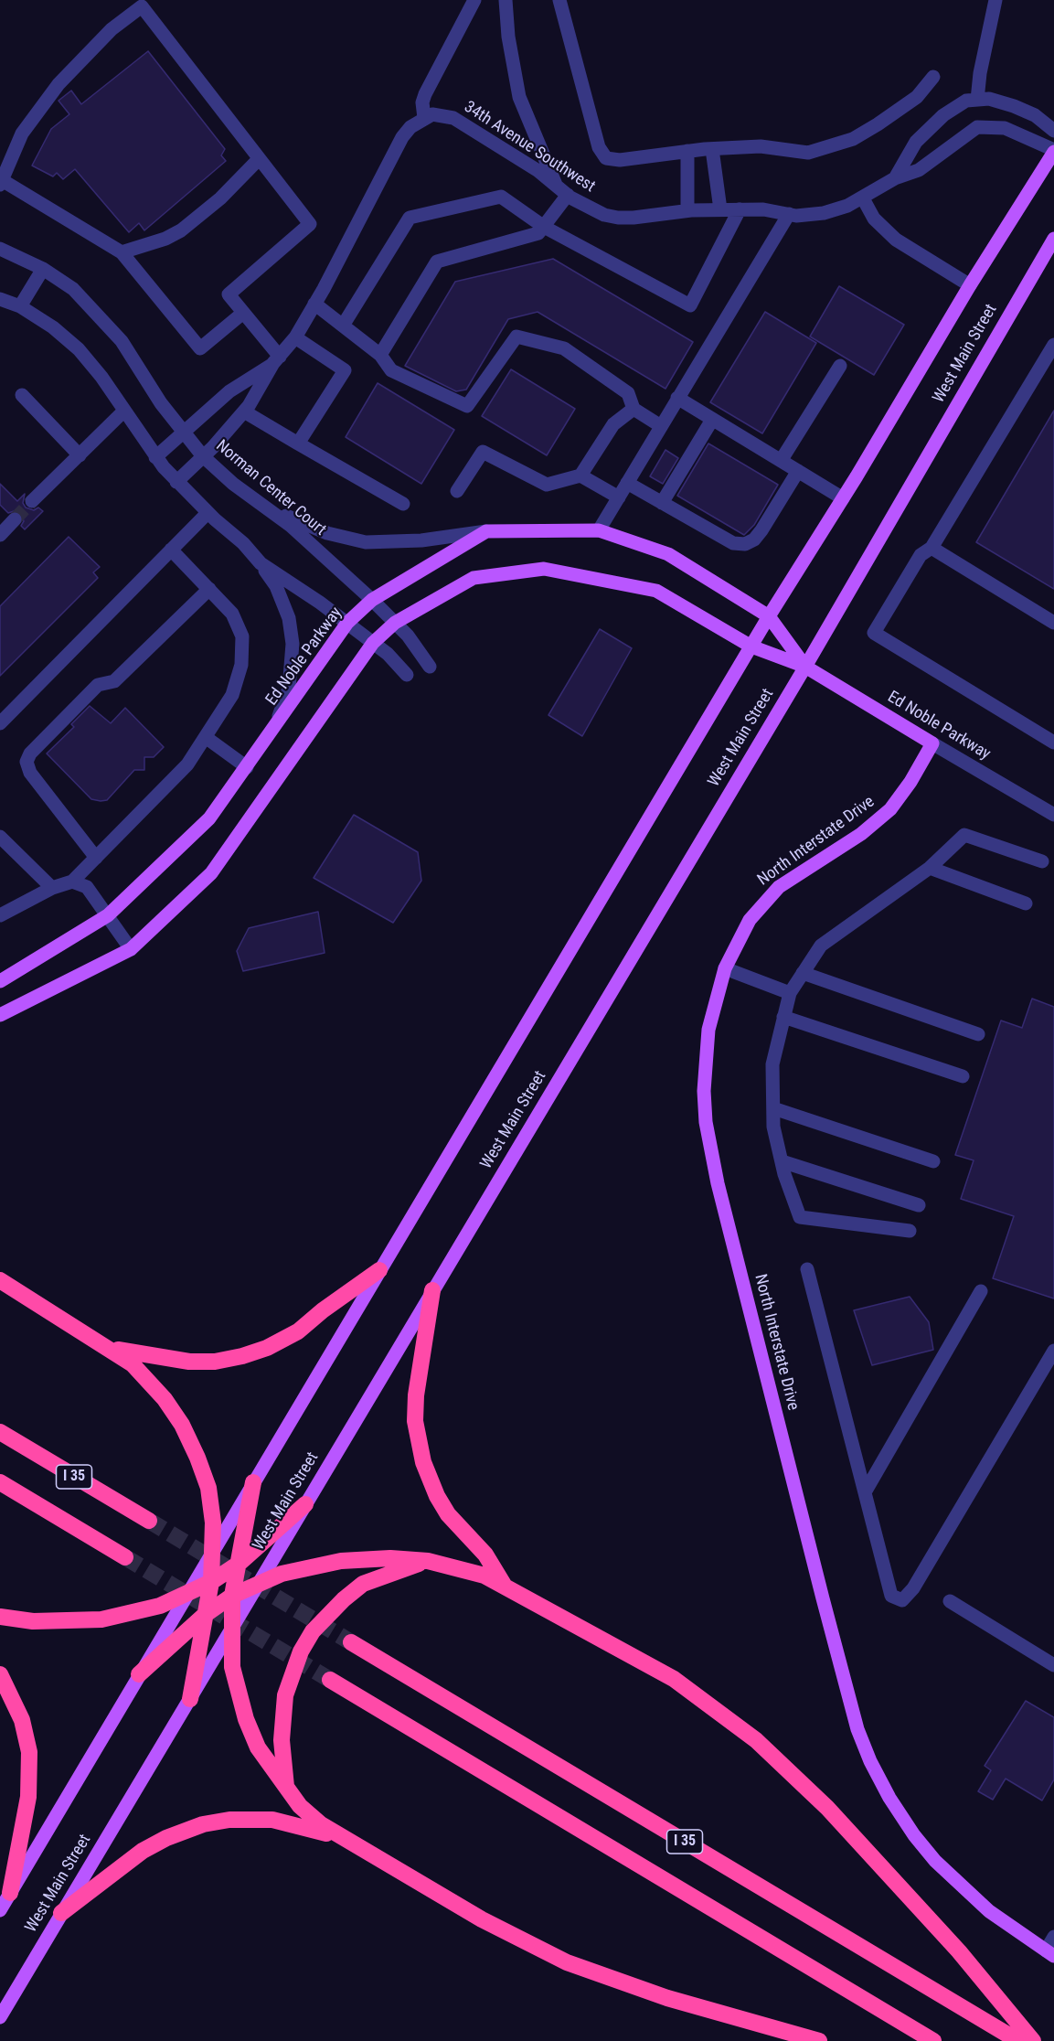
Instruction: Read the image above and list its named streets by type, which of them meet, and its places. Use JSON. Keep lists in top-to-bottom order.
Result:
{
  "streets": {
    "highway": ["I 35"],
    "main road": ["West Main Street", "Ed Noble Parkway", "North Interstate Drive"],
    "street": ["34th Avenue Southwest", "Norman Center Court"]
  },
  "crossings": [
    ["34th Avenue Southwest", "West Main Street"],
    ["West Main Street", "Ed Noble Parkway"],
    ["Norman Center Court", "Ed Noble Parkway"],
    ["Ed Noble Parkway", "North Interstate Drive"]
  ]
}
